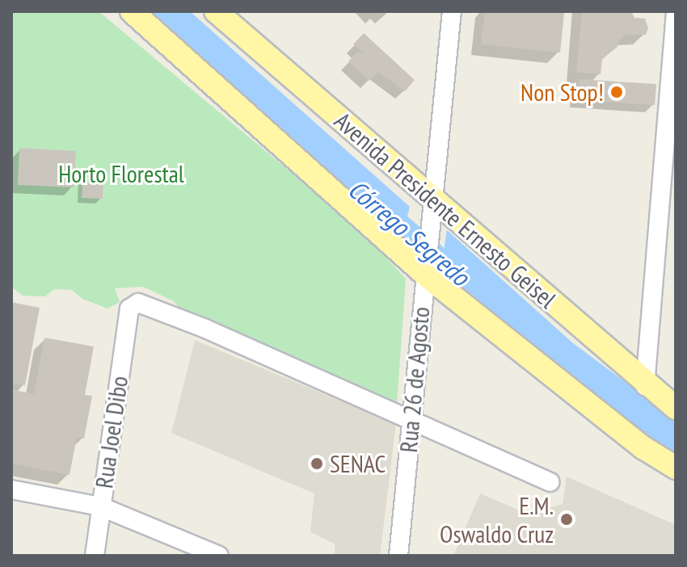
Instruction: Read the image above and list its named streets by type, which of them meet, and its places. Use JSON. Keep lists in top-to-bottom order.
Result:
{
  "streets": {
    "main road": ["Avenida Presidente Ernesto Geisel"],
    "street": ["Rua 26 de Agosto", "Rua Joel Dibo"]
  },
  "crossings": [
    ["Avenida Presidente Ernesto Geisel", "Rua 26 de Agosto"],
    ["Rua 26 de Agosto", "Rua Joel Dibo"]
  ],
  "water": ["Córrego Segredo"],
  "parks": ["Horto Florestal"],
  "places": ["Non Stop!", "SENAC", "E.M. Oswaldo Cruz"]
}
